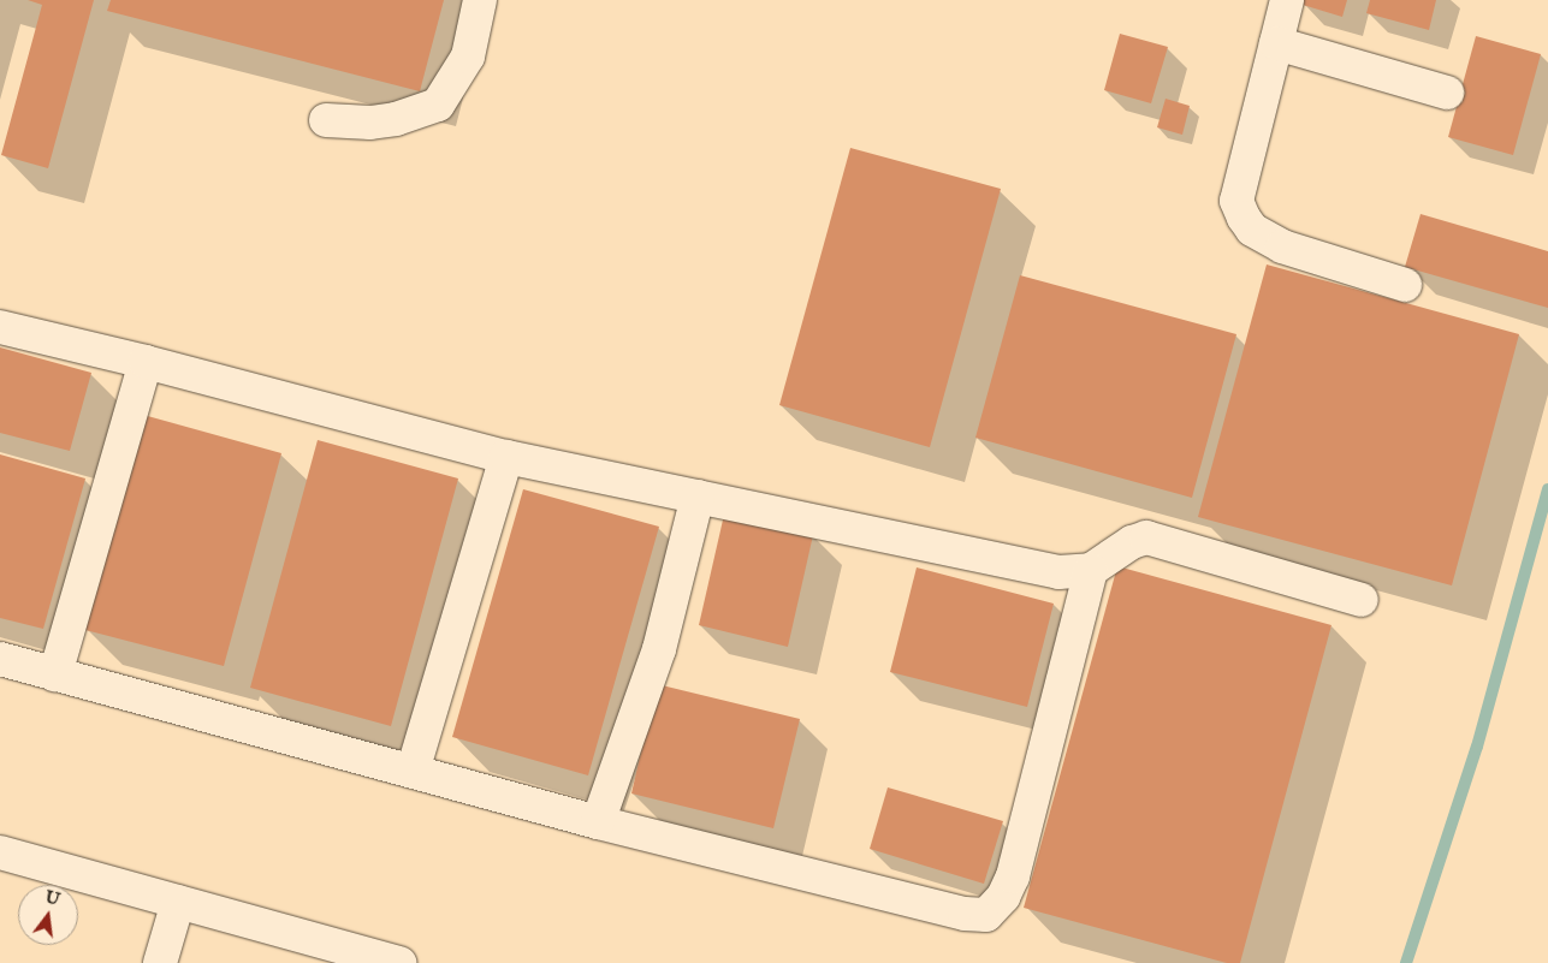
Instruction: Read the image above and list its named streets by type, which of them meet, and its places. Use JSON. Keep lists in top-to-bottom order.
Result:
{
  "north": "top"
}
